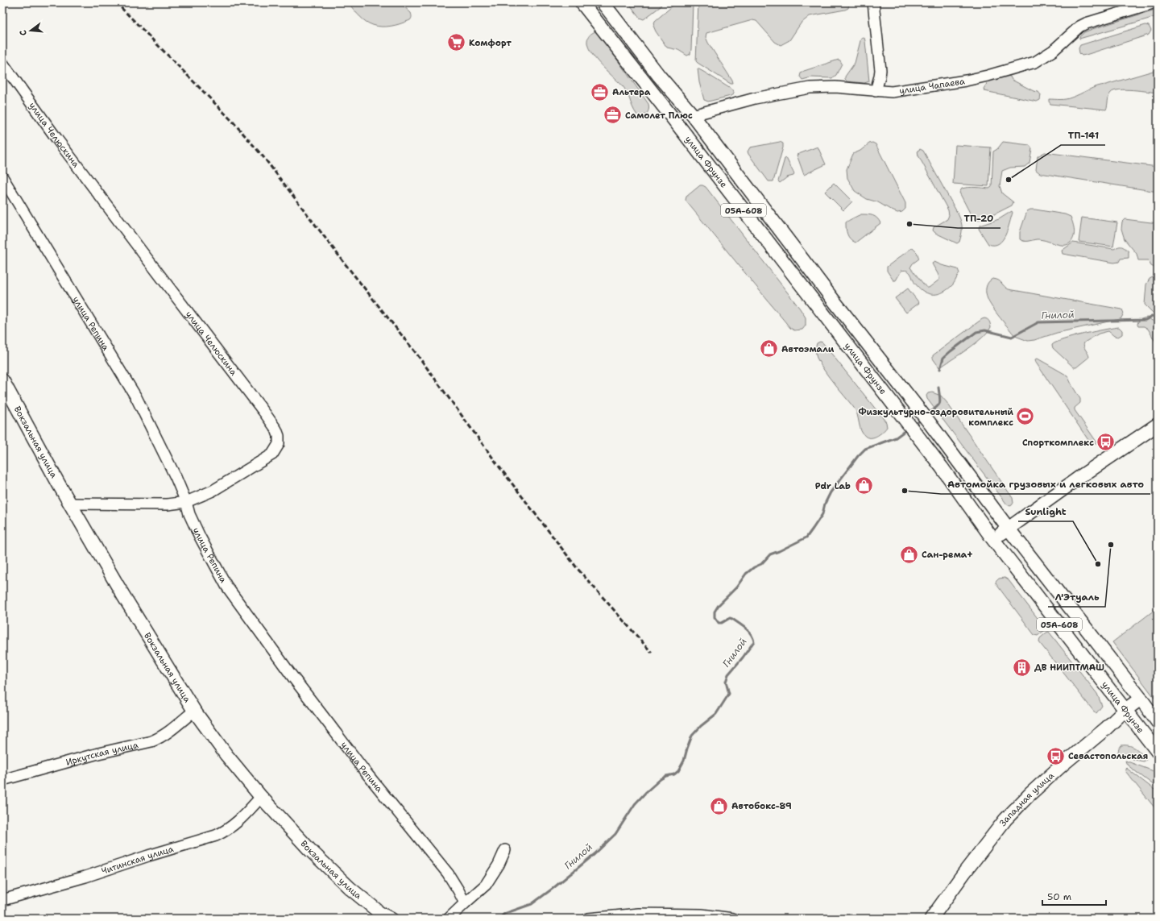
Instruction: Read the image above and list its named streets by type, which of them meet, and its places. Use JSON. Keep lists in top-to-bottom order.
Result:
{
  "streets": {
    "main road": [
      "улица Фрунзе",
      "05А-608",
      "Вокзальная улица",
      "Западная улица"
    ],
    "street": [
      "улица Чапаева",
      "улица Челюскина",
      "улица Репина",
      "Иркутская улица",
      "Читинская улица"
    ]
  },
  "crossings": [
    ["улица Чапаева", "улица Фрунзе"],
    ["улица Челюскина", "улица Репина"],
    ["улица Челюскина", "Вокзальная улица"],
    ["улица Фрунзе", "Западная улица"],
    ["Вокзальная улица", "Иркутская улица"],
    ["Вокзальная улица", "Читинская улица"]
  ],
  "water": ["Гнилой"],
  "places": {
    "supermarket": ["Комфорт"],
    "office": ["Альтера", "Самолет Плюс"],
    "other": [
      "ТП-141",
      "ТП-20",
      "Автомойка грузовых и легковых авто",
      "Л'Этуаль",
      "Sunlight"
    ],
    "shop": [
      "Автоэмали",
      "Pdr Lab",
      "Сан-рема+",
      "Автобокс-89"
    ],
    "sports": ["Физкультурно-оздоровительный комплекс"],
    "bus stop": ["Спорткомплекс", "Севастопольская"],
    "building": ["ДВ НИИПТМАШ"]
  },
  "scale_bar": "50 m",
  "north": "left"
}
